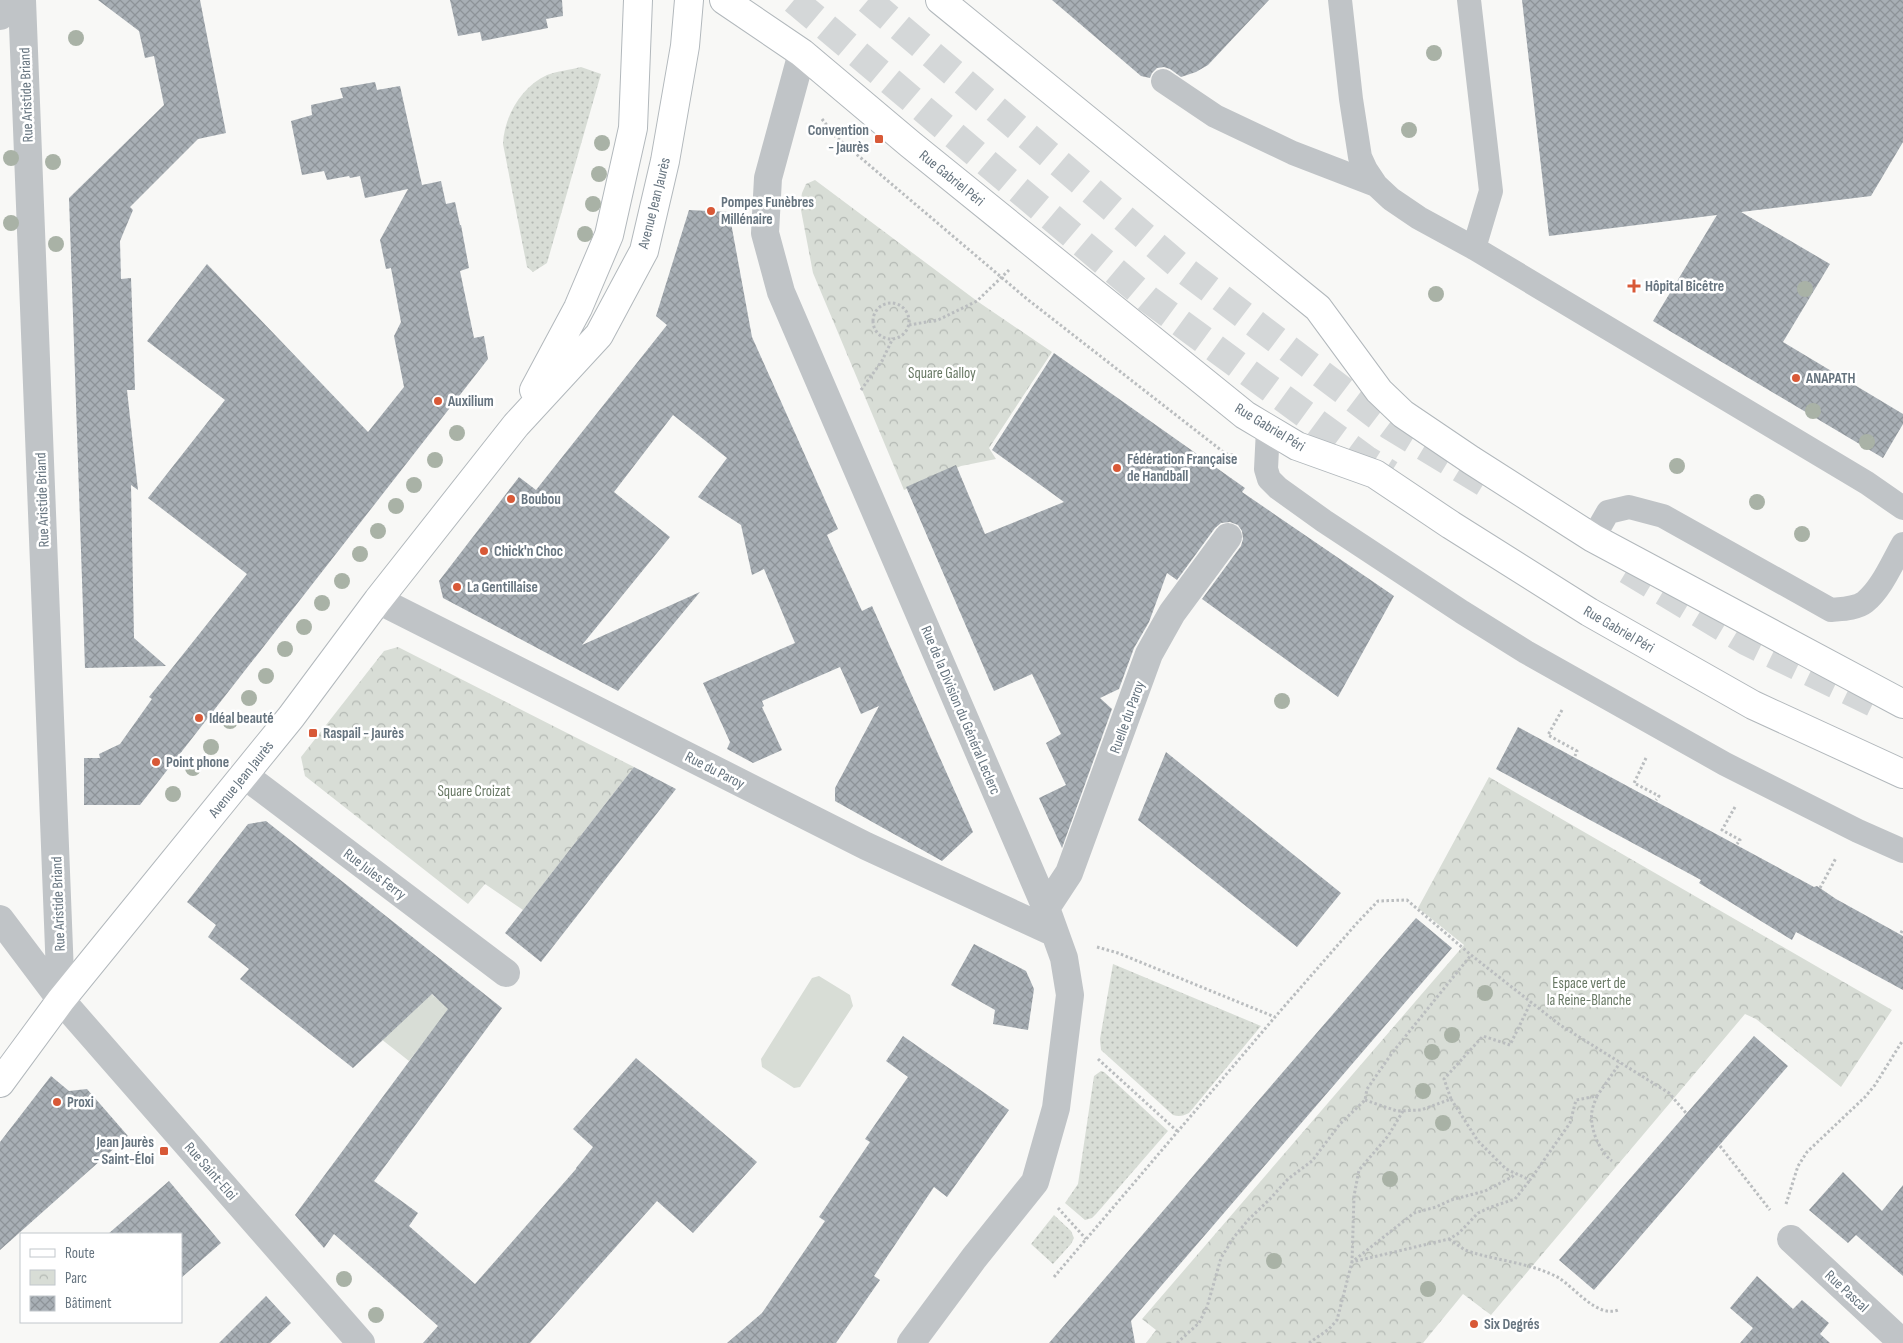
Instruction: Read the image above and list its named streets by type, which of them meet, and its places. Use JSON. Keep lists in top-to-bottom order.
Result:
{
  "streets": {
    "main road": ["Rue Gabriel Péri", "Avenue Jean Jaurès"],
    "street": [
      "Rue Aristide Briand",
      "Rue de la Division du Général Leclerc",
      "Ruelle du Paroy",
      "Rue du Paroy",
      "Rue Jules Ferry",
      "Rue Saint-Eloi",
      "Rue Pascal"
    ]
  },
  "crossings": [
    ["Rue Aristide Briand", "Avenue Jean Jaurès"],
    ["Rue Aristide Briand", "Rue Saint-Eloi"],
    ["Rue Gabriel Péri", "Rue de la Division du Général Leclerc"],
    ["Avenue Jean Jaurès", "Rue du Paroy"],
    ["Avenue Jean Jaurès", "Rue Jules Ferry"],
    ["Avenue Jean Jaurès", "Rue Saint-Eloi"],
    ["Rue de la Division du Général Leclerc", "Ruelle du Paroy"],
    ["Rue de la Division du Général Leclerc", "Rue du Paroy"],
    ["Ruelle du Paroy", "Rue du Paroy"]
  ],
  "parks": ["Square Galloy", "Square Croizat", "Espace vert de la Reine-Blanche"],
  "places": {
    "transit": ["Convention - Jaurès", "Raspail - Jaurès", "Jean Jaurès - Saint-Éloi"],
    "other": [
      "Pompes Funèbres Millénaire",
      "ANAPATH",
      "Auxilium",
      "Fédération Française de Handball",
      "Boubou",
      "Chick'n Choc",
      "La Gentillaise",
      "Idéal beauté",
      "Point phone",
      "Proxi",
      "Six Degrés"
    ],
    "health": ["Hôpital Bicêtre"]
  },
  "legend": ["Route", "Parc", "Bâtiment"]
}
